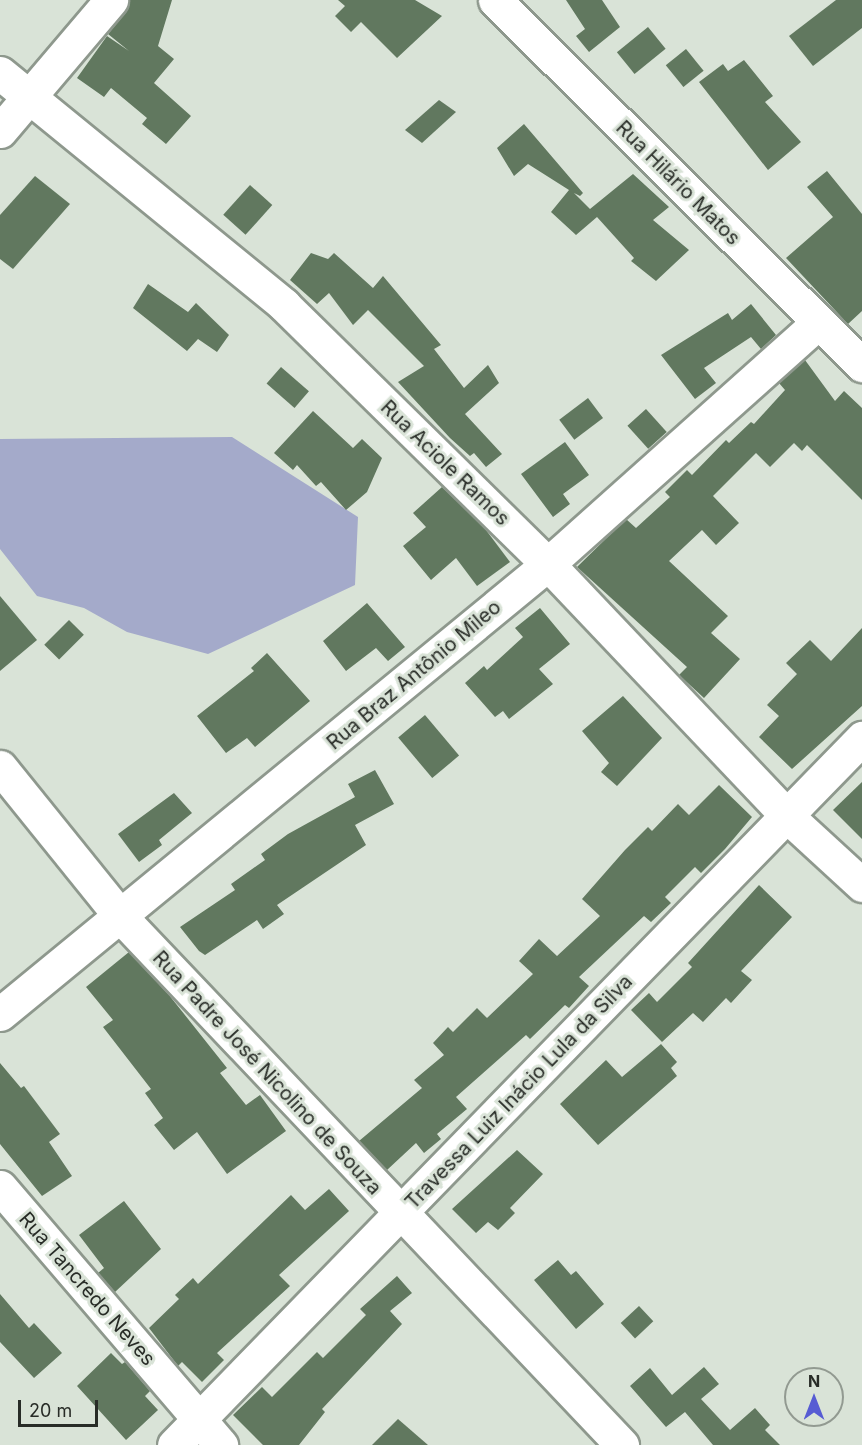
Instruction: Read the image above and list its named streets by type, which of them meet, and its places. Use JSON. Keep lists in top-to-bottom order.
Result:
{
  "streets": {
    "street": [
      "Rua Hilário Matos",
      "Rua Aciole Ramos",
      "Rua Braz Antônio Mileo",
      "Rua Padre José Nicolino de Souza",
      "Travessa Luiz Inácio Lula da Silva",
      "Rua Tancredo Neves"
    ]
  },
  "crossings": [
    ["Rua Hilário Matos", "Rua Braz Antônio Mileo"],
    ["Rua Aciole Ramos", "Rua Braz Antônio Mileo"],
    ["Rua Aciole Ramos", "Travessa Luiz Inácio Lula da Silva"],
    ["Rua Braz Antônio Mileo", "Rua Padre José Nicolino de Souza"],
    ["Rua Padre José Nicolino de Souza", "Travessa Luiz Inácio Lula da Silva"],
    ["Travessa Luiz Inácio Lula da Silva", "Rua Tancredo Neves"]
  ],
  "scale_bar": "20 m",
  "north": "top"
}
